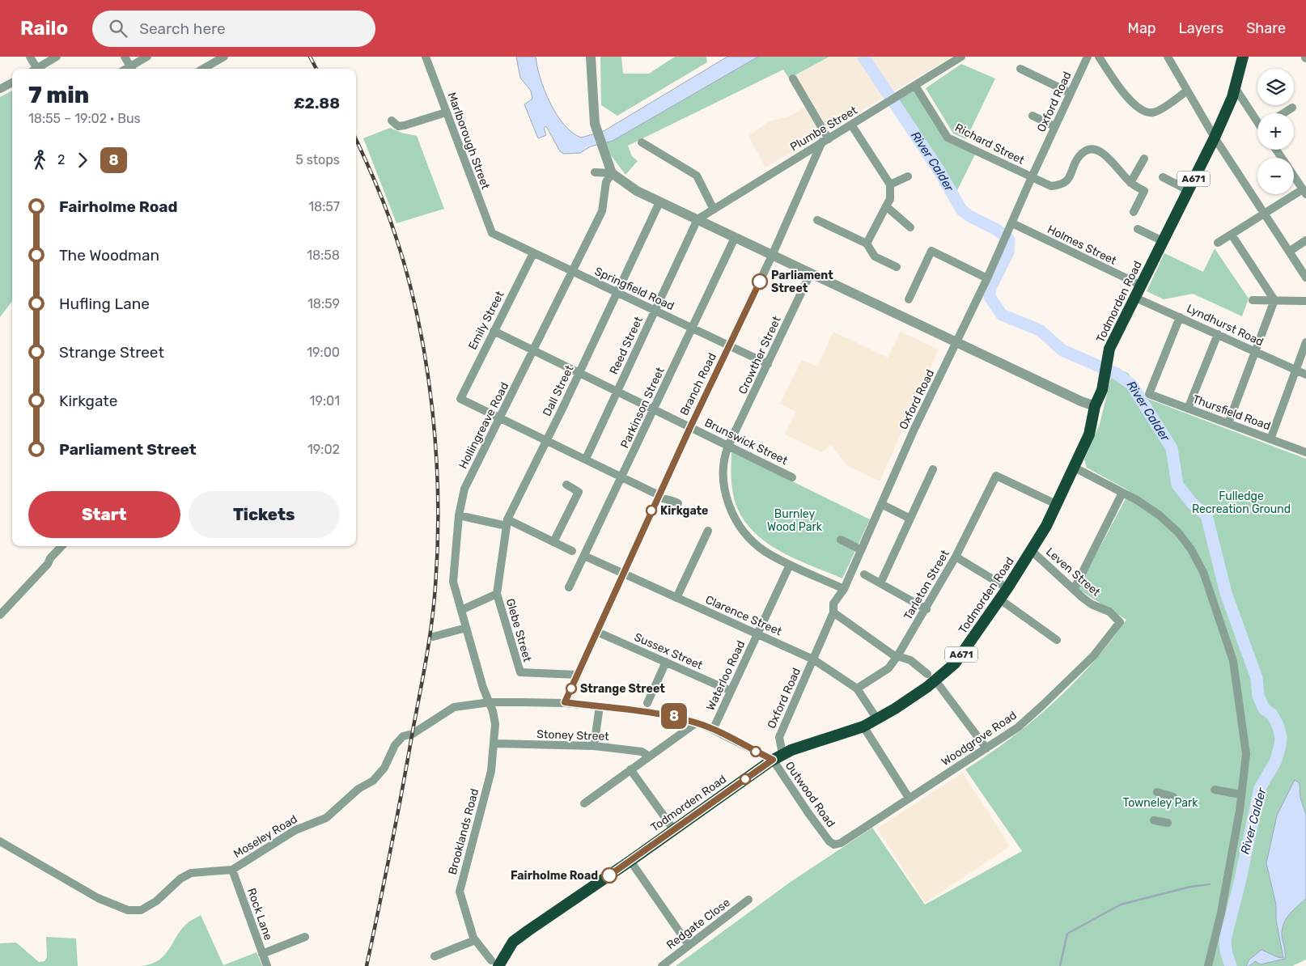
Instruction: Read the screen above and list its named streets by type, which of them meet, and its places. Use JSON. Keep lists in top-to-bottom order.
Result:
{
  "streets": {
    "highway": ["A671", "Todmorden Road"],
    "street": [
      "Oxford Road",
      "Plumbe Street",
      "Marlborough Street",
      "Richard Street",
      "Holmes Street",
      "Springfield Road",
      "Emily Street",
      "Lyndhurst Road",
      "Reed Street",
      "Crowther Street",
      "Branch Road",
      "Dall Street",
      "Parkinson Street",
      "Thursfield Road",
      "Hollingreave Road",
      "Brunswick Street",
      "Leven Street",
      "Tarleton Street",
      "Clarence Street",
      "Glebe Street",
      "Sussex Street",
      "Waterloo Road",
      "Stoney Street",
      "Woodgrove Road",
      "Outwood Road",
      "Brooklands Road",
      "Moseley Road",
      "Rock Lane",
      "Redgate Close"
    ]
  },
  "crossings": [
    ["Oxford Road", "Richard Street"],
    ["Oxford Road", "Holmes Street"],
    ["Oxford Road", "Todmorden Road"],
    ["Oxford Road", "Crowther Street"],
    ["Oxford Road", "Clarence Street"],
    ["Oxford Road", "Outwood Road"],
    ["Oxford Road", "Moseley Road"],
    ["Plumbe Street", "Richard Street"],
    ["Plumbe Street", "Reed Street"],
    ["Plumbe Street", "Branch Road"],
    ["Marlborough Street", "Springfield Road"],
    ["Holmes Street", "Todmorden Road"],
    ["Springfield Road", "Emily Street"],
    ["Springfield Road", "Reed Street"],
    ["Springfield Road", "Crowther Street"],
    ["Springfield Road", "Branch Road"],
    ["Springfield Road", "Dall Street"],
    ["Springfield Road", "Parkinson Street"],
    ["Springfield Road", "Hollingreave Road"],
    ["Todmorden Road", "Lyndhurst Road"],
    ["Todmorden Road", "Leven Street"],
    ["Todmorden Road", "Tarleton Street"],
    ["Todmorden Road", "Clarence Street"],
    ["Todmorden Road", "Outwood Road"],
    ["Todmorden Road", "Brooklands Road"],
    ["Todmorden Road", "Moseley Road"],
    ["Emily Street", "Hollingreave Road"],
    ["Emily Street", "Brunswick Street"],
    ["Lyndhurst Road", "Thursfield Road"],
    ["Reed Street", "Brunswick Street"],
    ["Crowther Street", "Brunswick Street"],
    ["Crowther Street", "Waterloo Road"],
    ["Branch Road", "Brunswick Street"],
    ["Branch Road", "Clarence Street"],
    ["Branch Road", "Glebe Street"],
    ["Branch Road", "Sussex Street"],
    ["Branch Road", "Moseley Road"],
    ["Dall Street", "Brunswick Street"],
    ["Dall Street", "Glebe Street"],
    ["Parkinson Street", "Brunswick Street"],
    ["Parkinson Street", "Clarence Street"],
    ["Hollingreave Road", "Brunswick Street"],
    ["Hollingreave Road", "Brooklands Road"],
    ["Hollingreave Road", "Moseley Road"],
    ["Leven Street", "Woodgrove Road"],
    ["Tarleton Street", "Clarence Street"],
    ["Clarence Street", "Waterloo Road"],
    ["Sussex Street", "Waterloo Road"],
    ["Waterloo Road", "Moseley Road"],
    ["Stoney Street", "Brooklands Road"],
    ["Woodgrove Road", "Outwood Road"],
    ["Outwood Road", "Moseley Road"],
    ["Brooklands Road", "Moseley Road"],
    ["Moseley Road", "Rock Lane"]
  ],
  "water": ["River Calder"],
  "parks": ["Fulledge Recreation Ground", "Burnley Wood Park", "Towneley Park"],
  "places": [
    "Parliament Street",
    "Kirkgate",
    "Strange Street",
    "Fairholme Road"
  ],
  "lines": ["bus line 8"],
  "page": {
    "header": "Railo",
    "search": "Search here",
    "nav": ["Map", "Layers", "Share"],
    "on_map": "8",
    "map_buttons": ["+", "−"],
    "heading": ["7 min", "18:55 – 19:02 · Bus", "£2.88"],
    "legs": ["2", "8", "5 stops"],
    "list": [
      {
        "name": "Fairholme Road",
        "value": "18:57"
      },
      {
        "name": "The Woodman",
        "value": "18:58"
      },
      {
        "name": "Hufling Lane",
        "value": "18:59"
      },
      {
        "name": "Strange Street",
        "value": "19:00"
      },
      {
        "name": "Kirkgate",
        "value": "19:01"
      },
      {
        "name": "Parliament Street",
        "value": "19:02"
      }
    ],
    "buttons": ["Start", "Tickets"]
  }
}
